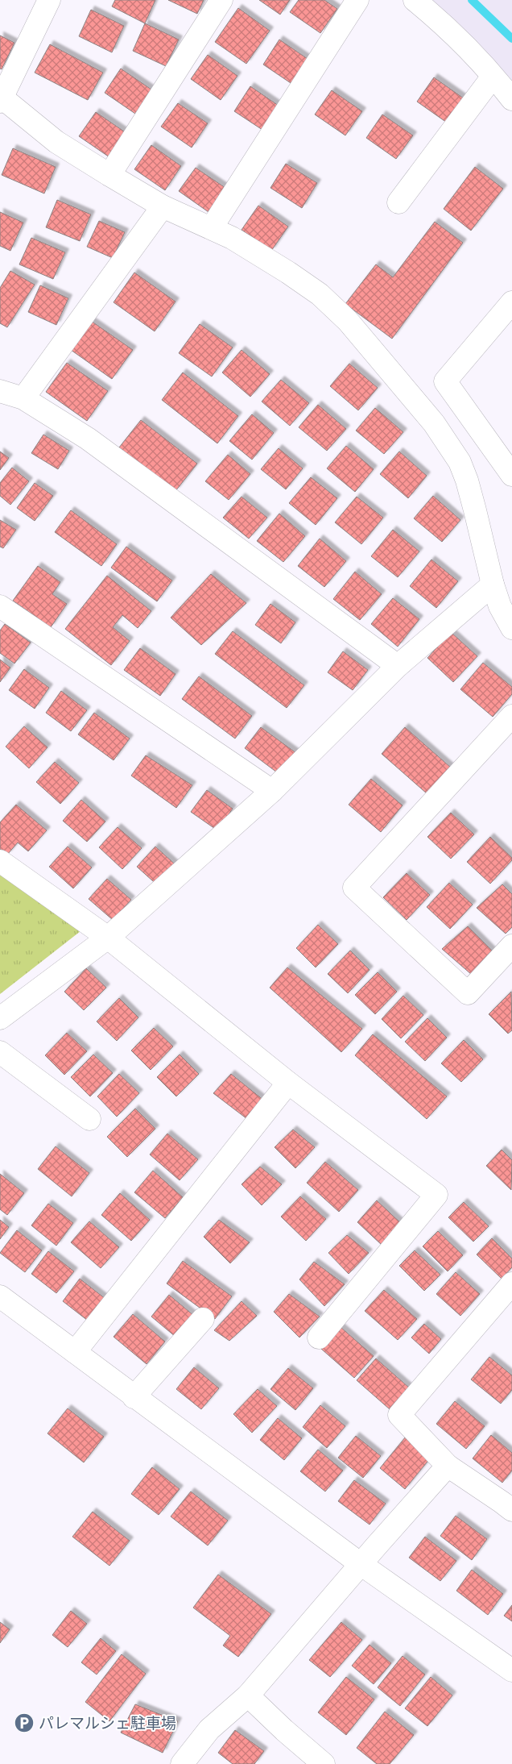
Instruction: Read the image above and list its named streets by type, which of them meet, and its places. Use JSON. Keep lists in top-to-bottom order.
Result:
{
  "places": {
    "parking": ["パレマルシェ駐車場"]
  }
}
